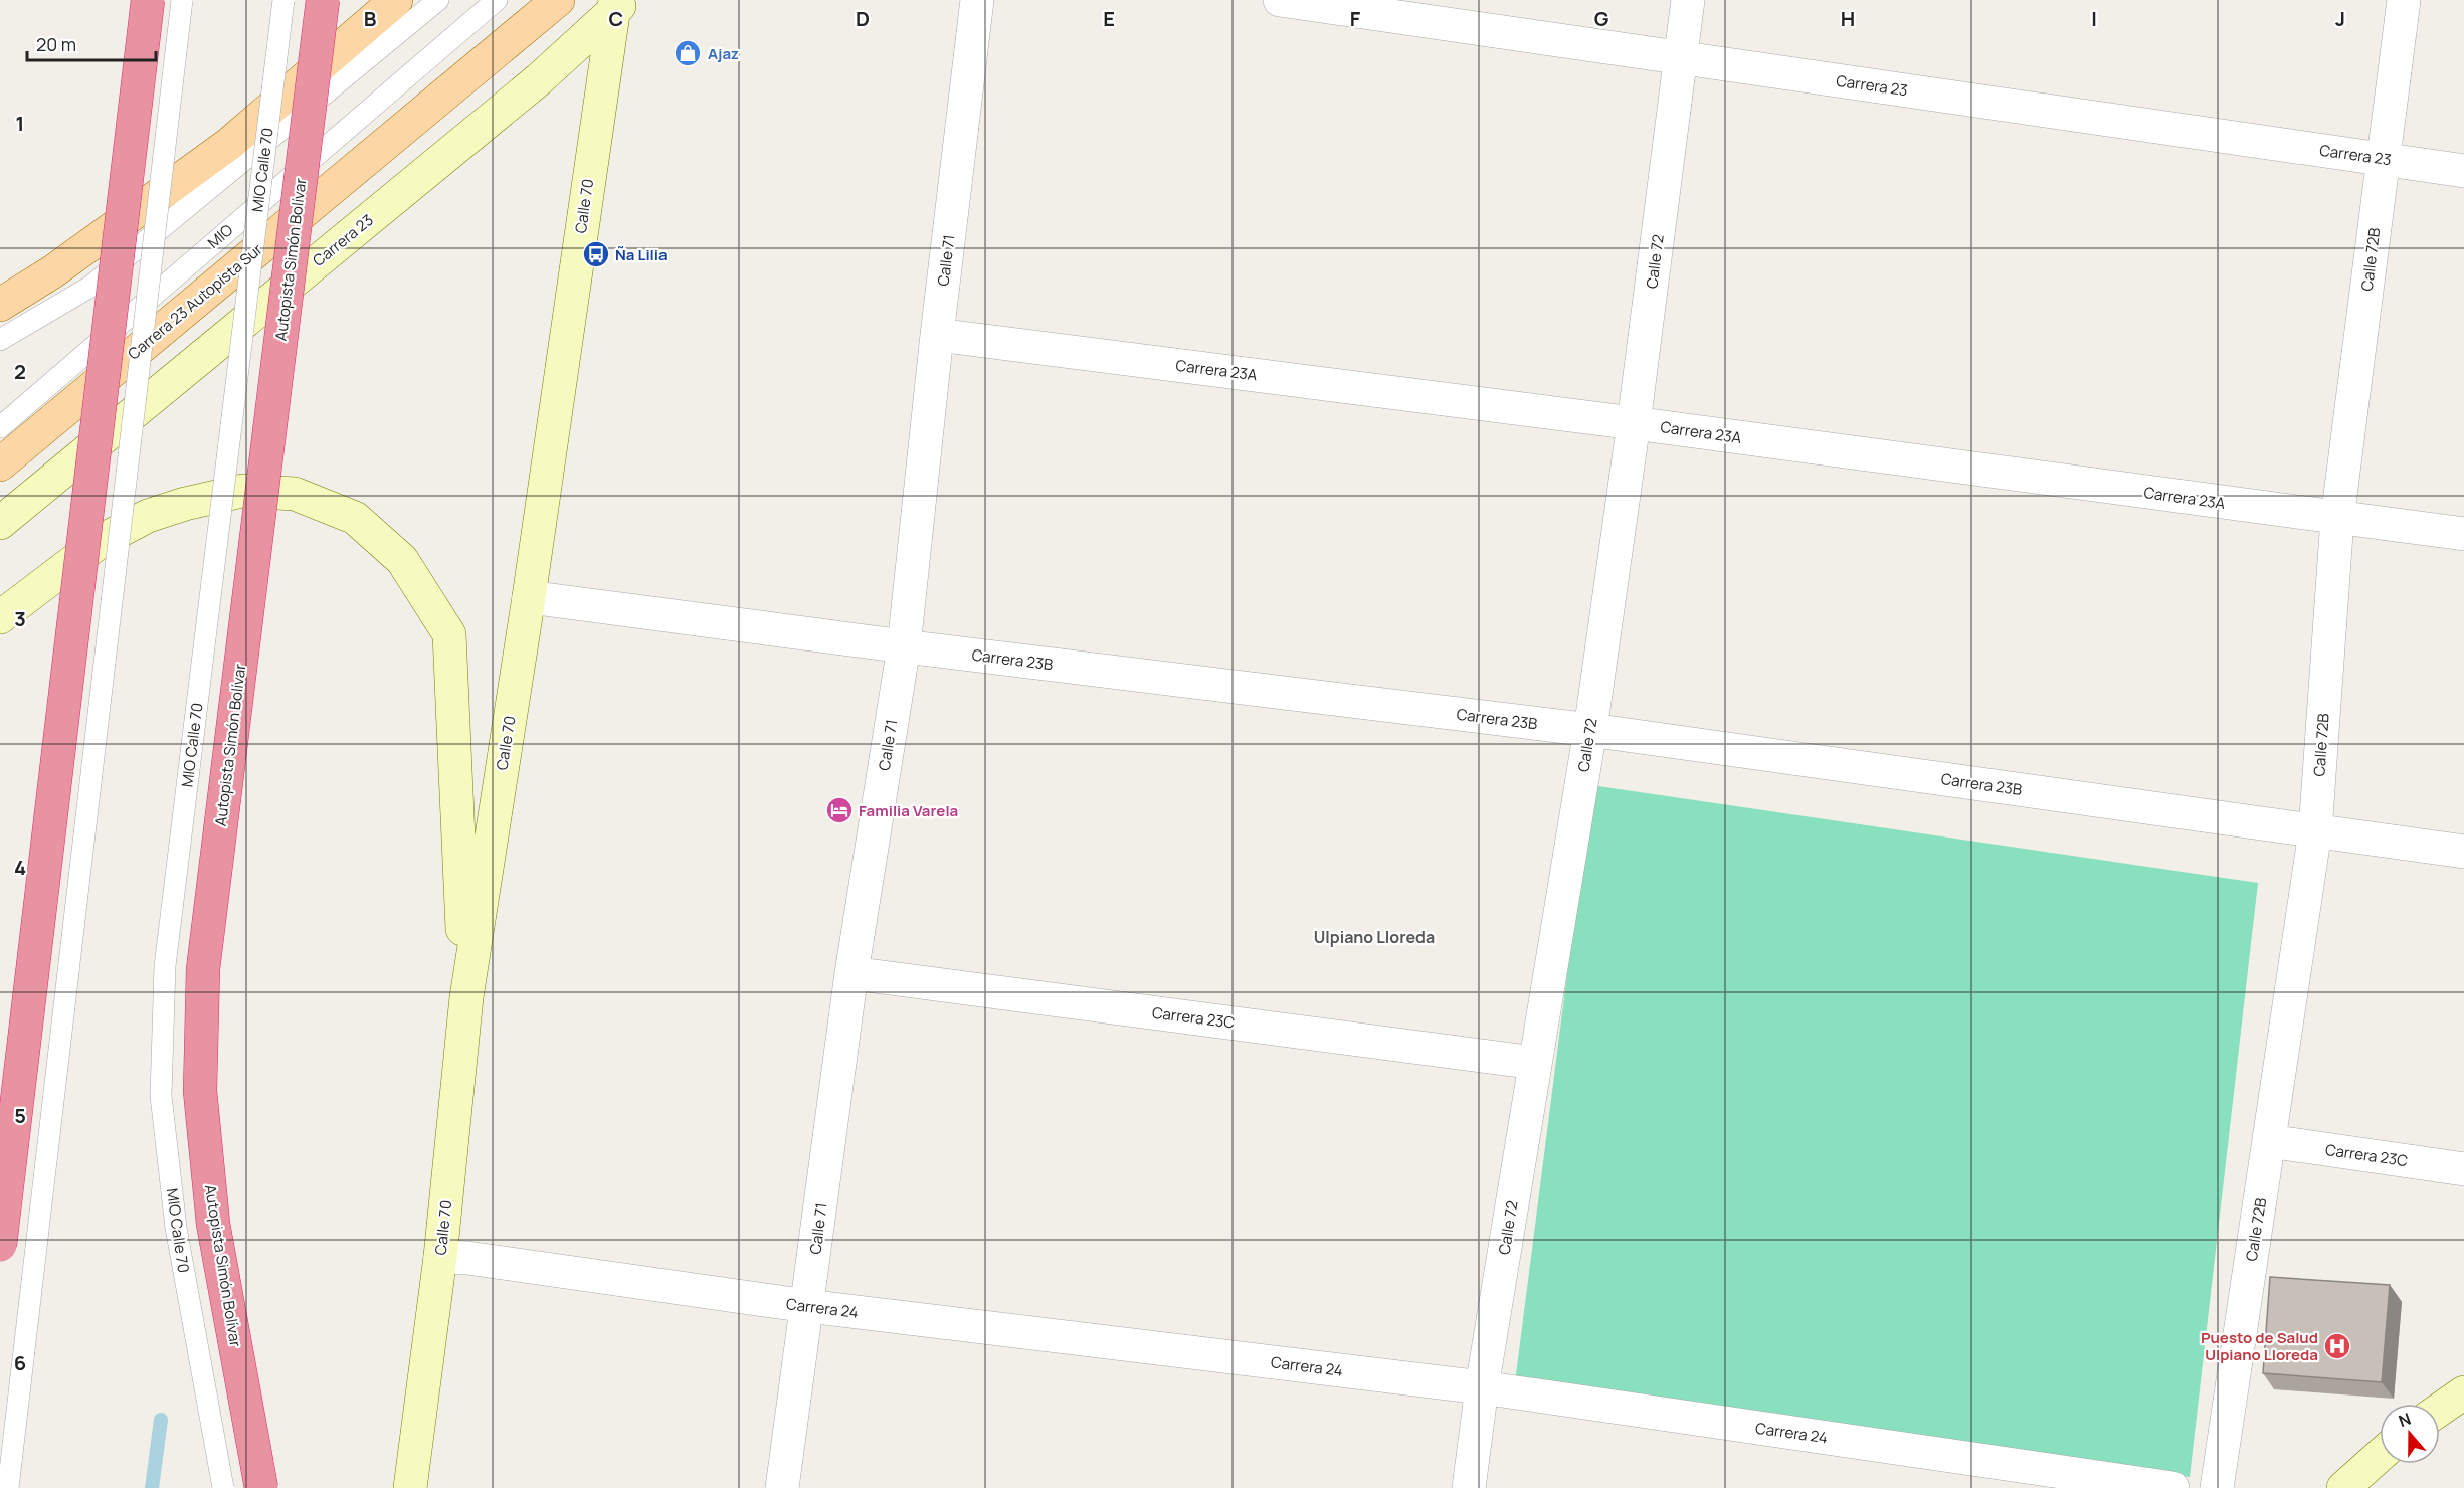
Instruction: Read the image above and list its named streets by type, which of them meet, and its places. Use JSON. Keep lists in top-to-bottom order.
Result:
{
  "streets": {
    "highway": ["Autopista Simón Bolívar"],
    "main road": ["Carrera 23 Autopista Sur"],
    "street": [
      "Carrera 23",
      "Calle 70",
      "Calle 72B",
      "Calle 71",
      "Calle 72",
      "Carrera 23A",
      "Carrera 23B",
      "Carrera 23C",
      "Carrera 24"
    ],
    "lane": ["MIO Calle 70", "MIO"]
  },
  "crossings": [
    ["Carrera 23", "Calle 70"],
    ["Carrera 23", "Calle 72B"],
    ["Carrera 23", "Calle 72"],
    ["Calle 70", "Carrera 23B"],
    ["Calle 70", "Carrera 24"],
    ["Calle 72B", "Carrera 23A"],
    ["Calle 72B", "Carrera 23B"],
    ["Calle 72B", "Carrera 23C"],
    ["Calle 71", "Carrera 23A"],
    ["Calle 71", "Carrera 23B"],
    ["Calle 71", "Carrera 23C"],
    ["Calle 71", "Carrera 24"],
    ["Calle 72", "Carrera 23A"],
    ["Calle 72", "Carrera 23B"],
    ["Calle 72", "Carrera 23C"],
    ["Calle 72", "Carrera 24"]
  ],
  "districts": ["Ulpiano Lloreda"],
  "places": {
    "shop": ["Ajaz"],
    "bus stop": ["Ña Lilia"],
    "hotel": ["Familia Varela"],
    "hospital": ["Puesto de Salud Ulpiano Lloreda"]
  },
  "scale_bar": "20 m",
  "north": "top",
  "grid": {
    "columns": [
      "B",
      "C",
      "D",
      "E",
      "F",
      "G",
      "H",
      "I",
      "J"
    ],
    "rows": [
      "1",
      "2",
      "3",
      "4",
      "5",
      "6"
    ]
  }
}
